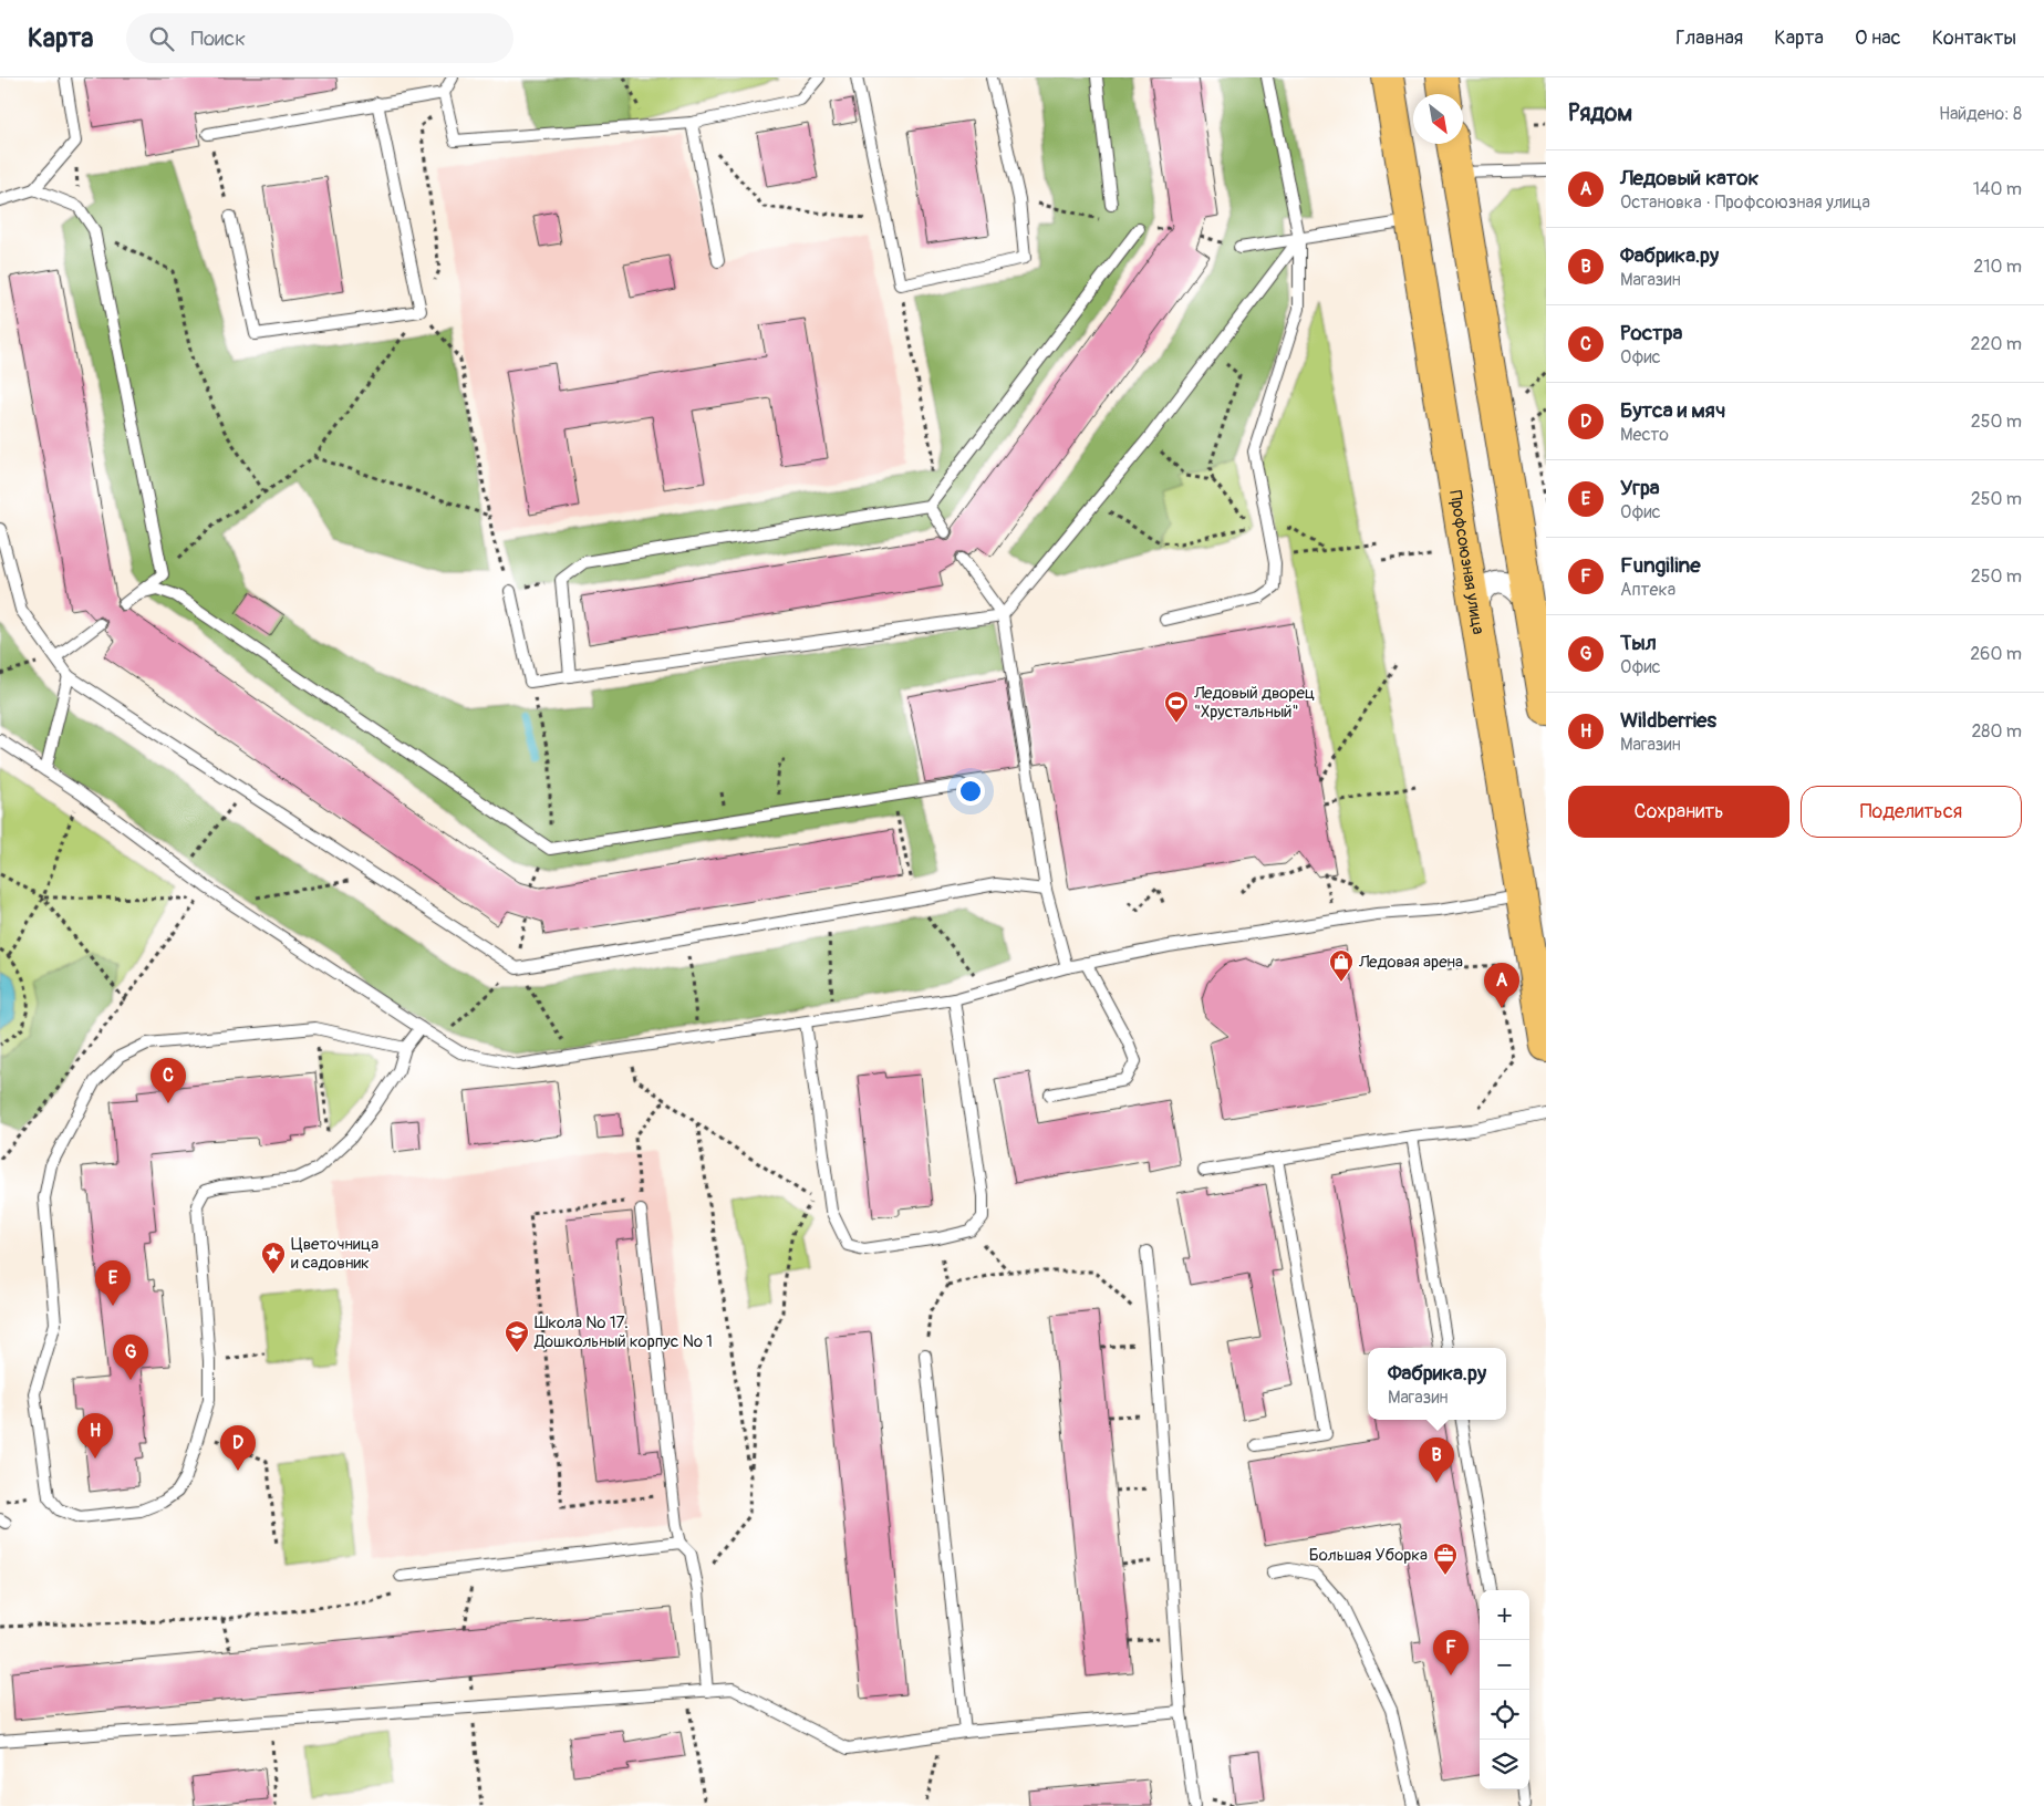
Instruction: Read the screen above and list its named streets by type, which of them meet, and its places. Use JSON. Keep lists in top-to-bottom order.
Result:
{
  "streets": {
    "main road": ["Профсоюзная улица"]
  },
  "places": {
    "sports": ["Ледовый дворец \"Хрустальный\""],
    "shop": ["Ледовая арена"],
    "place": ["Цветочница и садовник"],
    "school or university": ["Школа № 17. Дошкольный корпус № 1"],
    "office": ["Большая Уборка"]
  },
  "north": "bottom right",
  "page": {
    "header": "Карта",
    "search": "Поиск",
    "nav": [
      "Главная",
      "Карта",
      "О нас",
      "Контакты"
    ],
    "heading": ["Рядом", "Найдено: 8"],
    "list": [
      {
        "mark": "A",
        "name": "Ледовый каток",
        "note": "Остановка · Профсоюзная улица",
        "value": "140 m"
      },
      {
        "mark": "B",
        "name": "Фабрика.ру",
        "note": "Магазин",
        "value": "210 m"
      },
      {
        "mark": "C",
        "name": "Ростра",
        "note": "Офис",
        "value": "220 m"
      },
      {
        "mark": "D",
        "name": "Бутса и мяч",
        "note": "Место",
        "value": "250 m"
      },
      {
        "mark": "E",
        "name": "Угра",
        "note": "Офис",
        "value": "250 m"
      },
      {
        "mark": "F",
        "name": "Fungiline",
        "note": "Аптека",
        "value": "250 m"
      },
      {
        "mark": "G",
        "name": "Тыл",
        "note": "Офис",
        "value": "260 m"
      },
      {
        "mark": "H",
        "name": "Wildberries",
        "note": "Магазин",
        "value": "280 m"
      }
    ],
    "buttons": ["Сохранить", "Поделиться"],
    "pins": [
      "A",
      "C",
      "E",
      "G",
      "H",
      "D",
      "B",
      "F"
    ],
    "popup": ["Фабрика.ру", "Магазин"],
    "map_buttons": ["+", "−"]
  }
}
